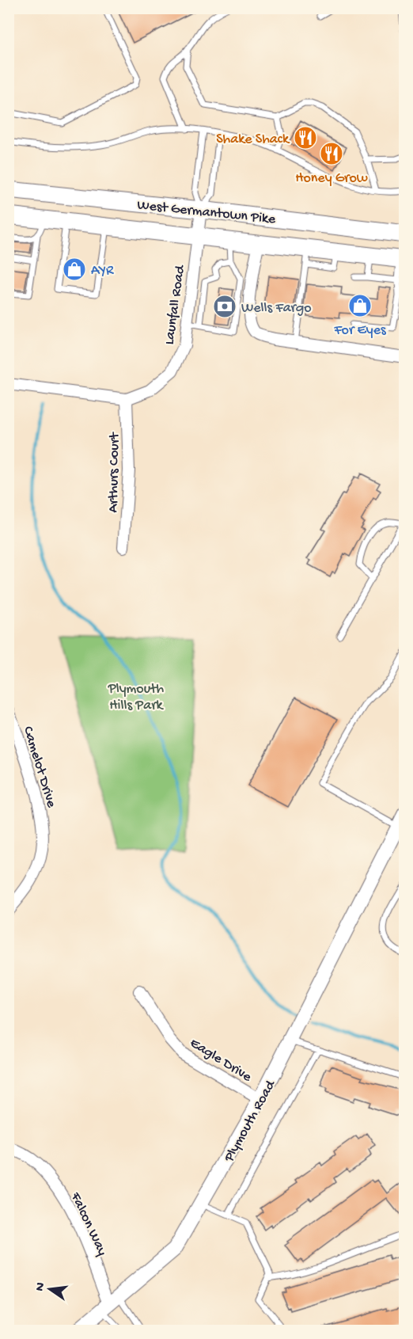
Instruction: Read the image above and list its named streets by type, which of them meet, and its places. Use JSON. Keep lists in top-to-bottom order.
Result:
{
  "streets": {
    "main road": ["West Germantown Pike", "Plymouth Road"],
    "street": [
      "Launfall Road",
      "Arthurs Court",
      "Camelot Drive",
      "Eagle Drive",
      "Falcon Way"
    ]
  },
  "crossings": [
    ["West Germantown Pike", "Launfall Road"],
    ["Launfall Road", "Arthurs Court"],
    ["Eagle Drive", "Plymouth Road"],
    ["Plymouth Road", "Falcon Way"]
  ],
  "parks": ["Plymouth Hills Park"],
  "places": {
    "restaurant": ["Shake Shack", "Honey Grow"],
    "shop": ["AYR", "For Eyes"],
    "bank": ["Wells Fargo"]
  },
  "north": "left"
}
